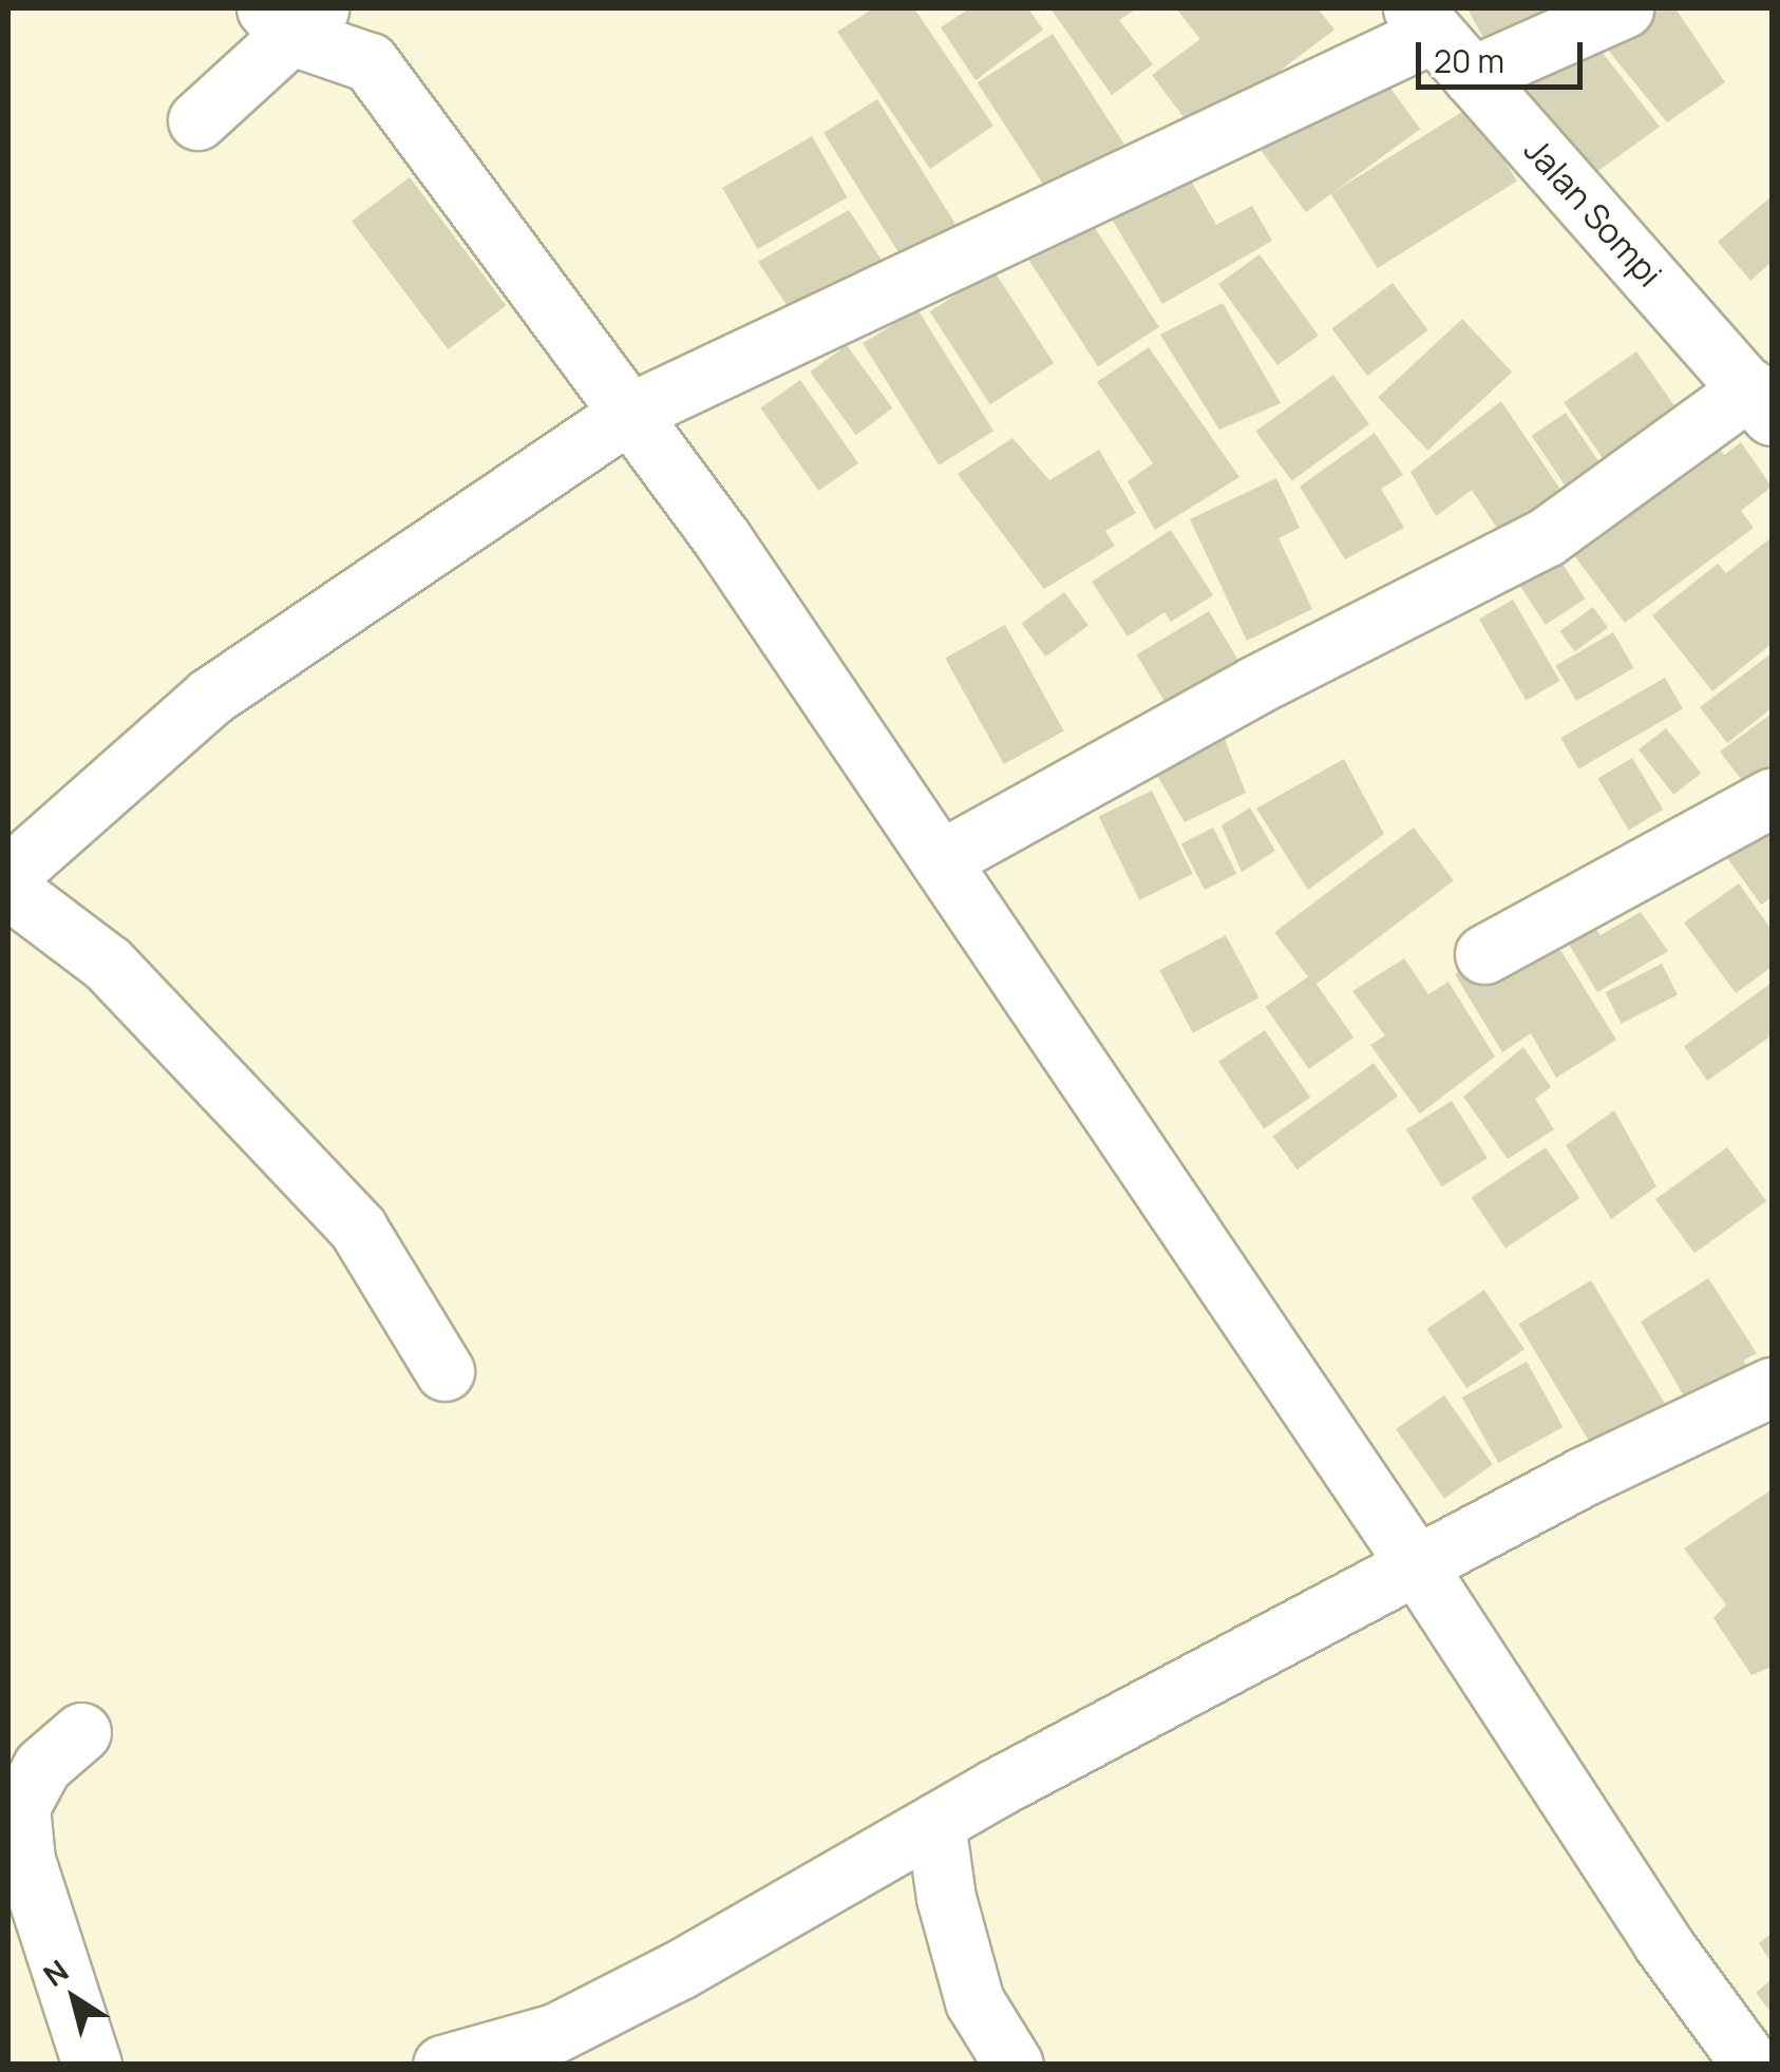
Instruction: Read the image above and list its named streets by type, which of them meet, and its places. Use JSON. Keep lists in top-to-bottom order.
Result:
{
  "streets": {
    "street": ["Jalan Sompi"]
  },
  "scale_bar": "20 m",
  "north": "top left"
}
